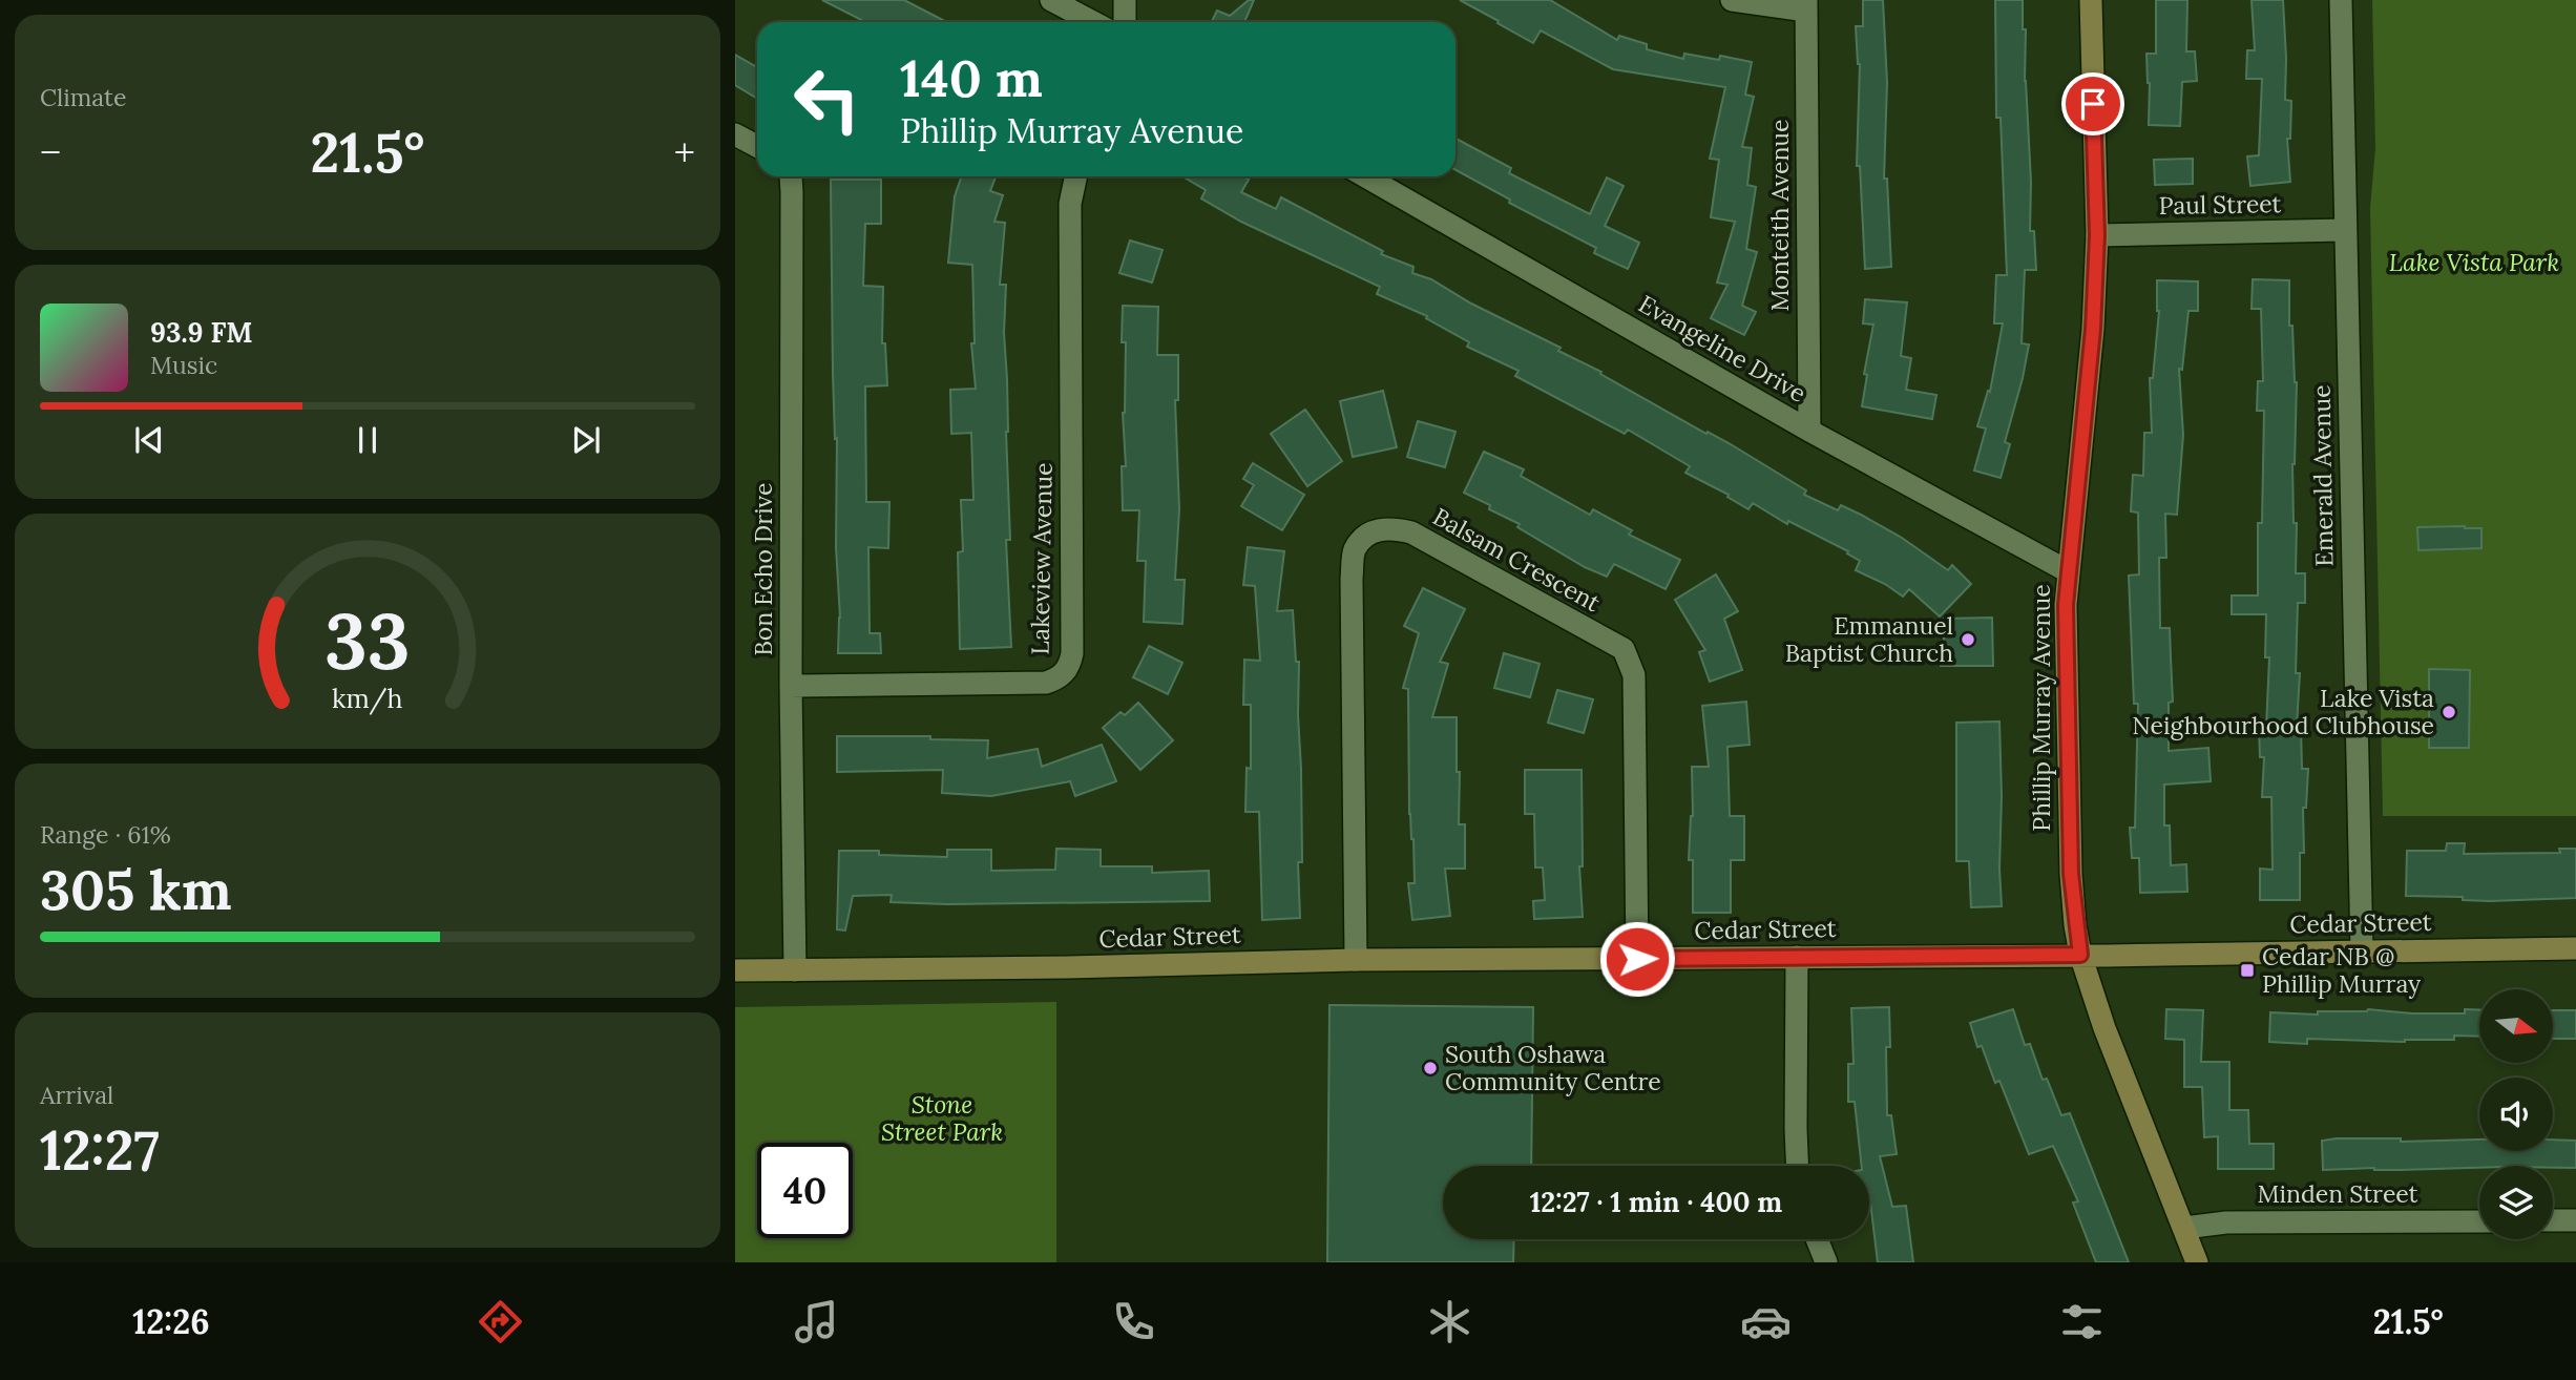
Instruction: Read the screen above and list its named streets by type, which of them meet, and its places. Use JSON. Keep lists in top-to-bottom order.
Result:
{
  "streets": {
    "street": [
      "Paul Street",
      "Monteith Avenue",
      "Evangeline Drive",
      "Emerald Avenue",
      "Lakeview Avenue",
      "Balsam Crescent",
      "Bon Echo Drive",
      "Phillip Murray Avenue",
      "Cedar Street",
      "Minden Street"
    ]
  },
  "crossings": [
    ["Paul Street", "Emerald Avenue"],
    ["Paul Street", "Phillip Murray Avenue"],
    ["Monteith Avenue", "Evangeline Drive"],
    ["Evangeline Drive", "Phillip Murray Avenue"],
    ["Emerald Avenue", "Cedar Street"],
    ["Lakeview Avenue", "Bon Echo Drive"],
    ["Balsam Crescent", "Cedar Street"],
    ["Bon Echo Drive", "Cedar Street"],
    ["Phillip Murray Avenue", "Cedar Street"],
    ["Phillip Murray Avenue", "Minden Street"]
  ],
  "parks": ["Lake Vista Park", "Stone Street Park"],
  "places": {
    "other": ["Emmanuel Baptist Church", "Lake Vista Neighbourhood Clubhouse", "South Oshawa Community Centre"],
    "transit": ["Cedar NB @ Phillip Murray"]
  },
  "north": "right",
  "page": {
    "tile": [
      "Climate",
      ["Range · 61%", "305 km"],
      ["Arrival", "12:27"]
    ],
    "turn": ["140 m", "Phillip Murray Avenue"],
    "heat": ["−", "21.5°", "+"],
    "song": ["93.9 FM", "Music"],
    "limit": "40",
    "trip": "12:27 · 1 min · 400 m",
    "tabs": ["12:26", "21.5°"],
    "gauge": ["33", "km/h"]
  }
}
